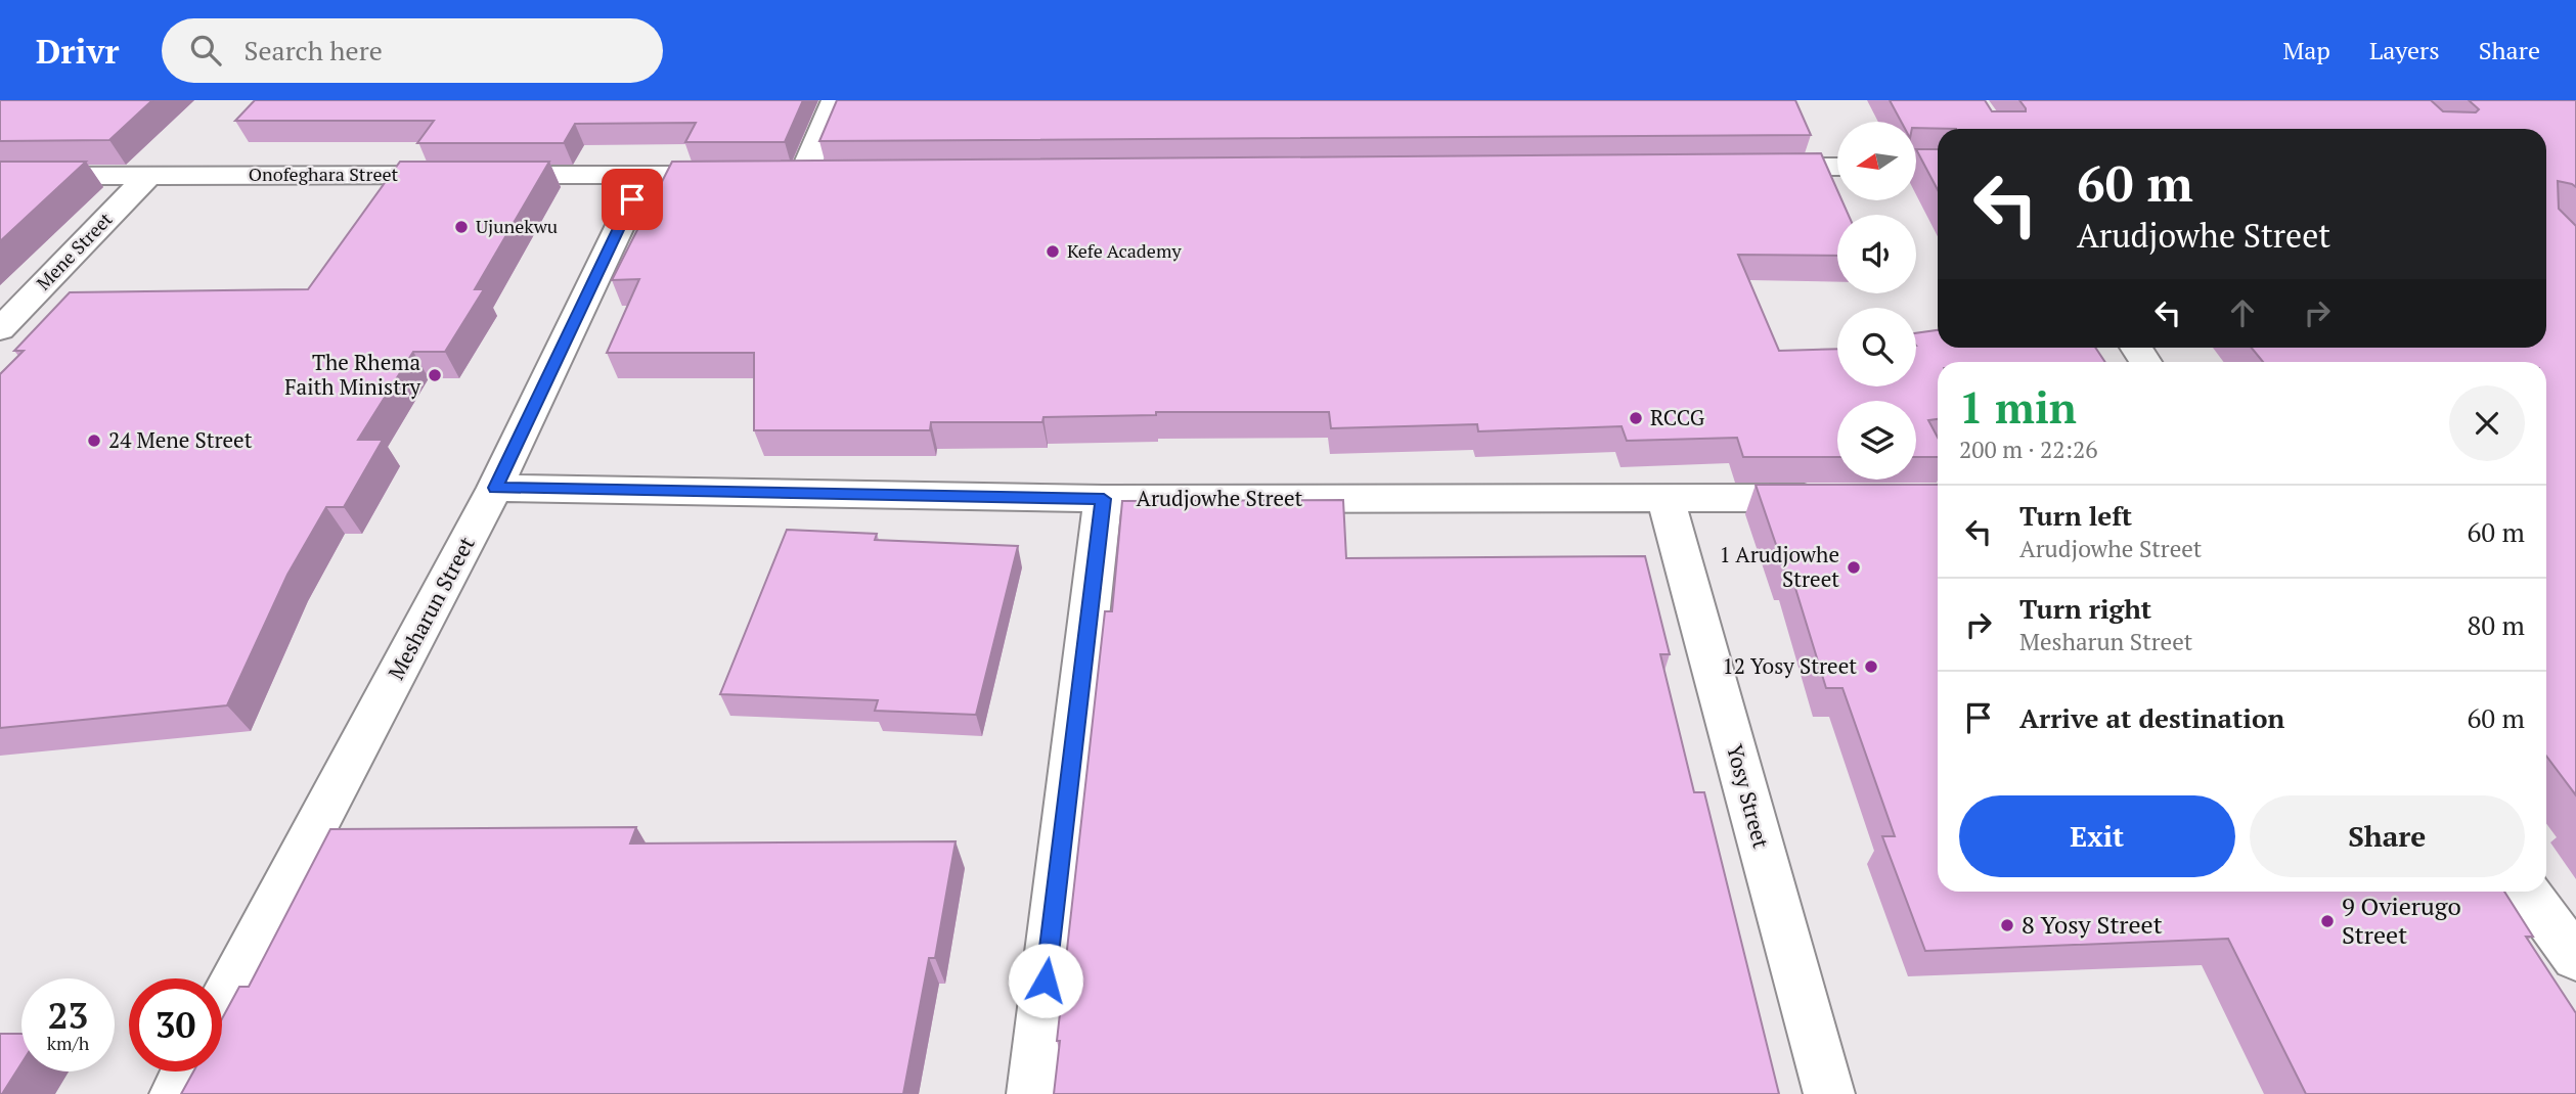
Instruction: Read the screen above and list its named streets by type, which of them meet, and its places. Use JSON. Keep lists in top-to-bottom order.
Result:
{
  "streets": {
    "street": [
      "Onofeghara Street",
      "Mene Street",
      "Arudjowhe Street",
      "Mesharun Street",
      "Yosy Street"
    ]
  },
  "crossings": [
    ["Onofeghara Street", "Mene Street"],
    ["Onofeghara Street", "Mesharun Street"],
    ["Arudjowhe Street", "Mesharun Street"],
    ["Arudjowhe Street", "Yosy Street"]
  ],
  "places": [
    "Ujunekwu",
    "Kefe Academy",
    "The Rhema Faith Ministry",
    "RCCG",
    "24 Mene Street",
    "1 Arudjowhe Street",
    "12 Yosy Street",
    "9 Ovierugo Street",
    "8 Yosy Street"
  ],
  "north": "left",
  "page": {
    "header": "Drivr",
    "search": "Search here",
    "nav": ["Map", "Layers", "Share"],
    "turn": ["60 m", "Arudjowhe Street"],
    "heading": ["1 min", "200 m · 22:26"],
    "list": [
      {
        "name": "Turn left",
        "note": "Arudjowhe Street",
        "value": "60 m"
      },
      {
        "name": "Turn right",
        "note": "Mesharun Street",
        "value": "80 m"
      },
      {
        "name": "Arrive at destination",
        "value": "60 m"
      }
    ],
    "buttons": ["Exit", "Share"],
    "speed": "23 km/h",
    "limit": "30"
  }
}
